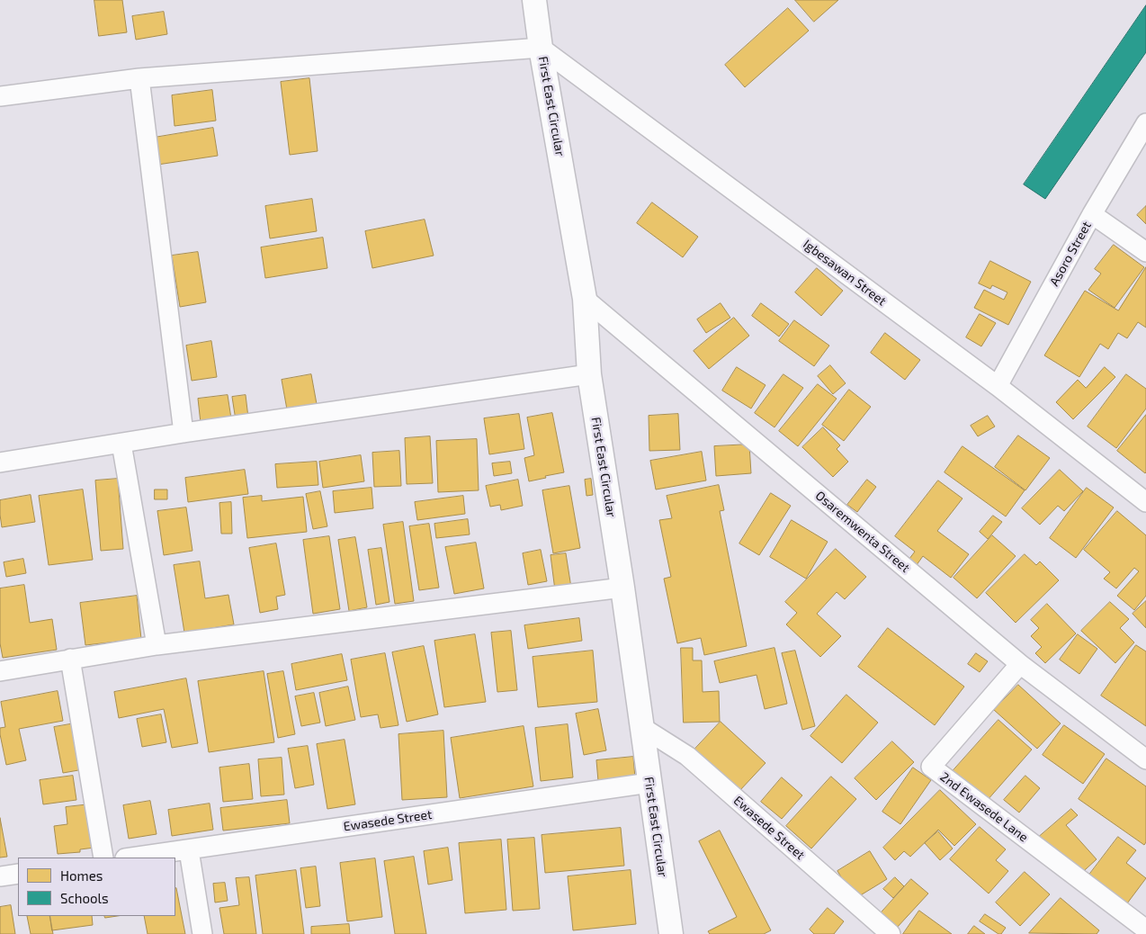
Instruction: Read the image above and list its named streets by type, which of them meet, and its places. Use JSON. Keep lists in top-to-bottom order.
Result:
{
  "streets": {
    "street": [
      "First East Circular",
      "Asoro Street",
      "Igbesawan Street",
      "Osaremwenta Street",
      "2nd Ewasede Lane",
      "Ewasede Street"
    ]
  },
  "crossings": [
    ["First East Circular", "Igbesawan Street"],
    ["First East Circular", "Osaremwenta Street"],
    ["First East Circular", "Ewasede Street"],
    ["Asoro Street", "Igbesawan Street"],
    ["Osaremwenta Street", "2nd Ewasede Lane"]
  ],
  "legend": ["Homes", "Schools"]
}
